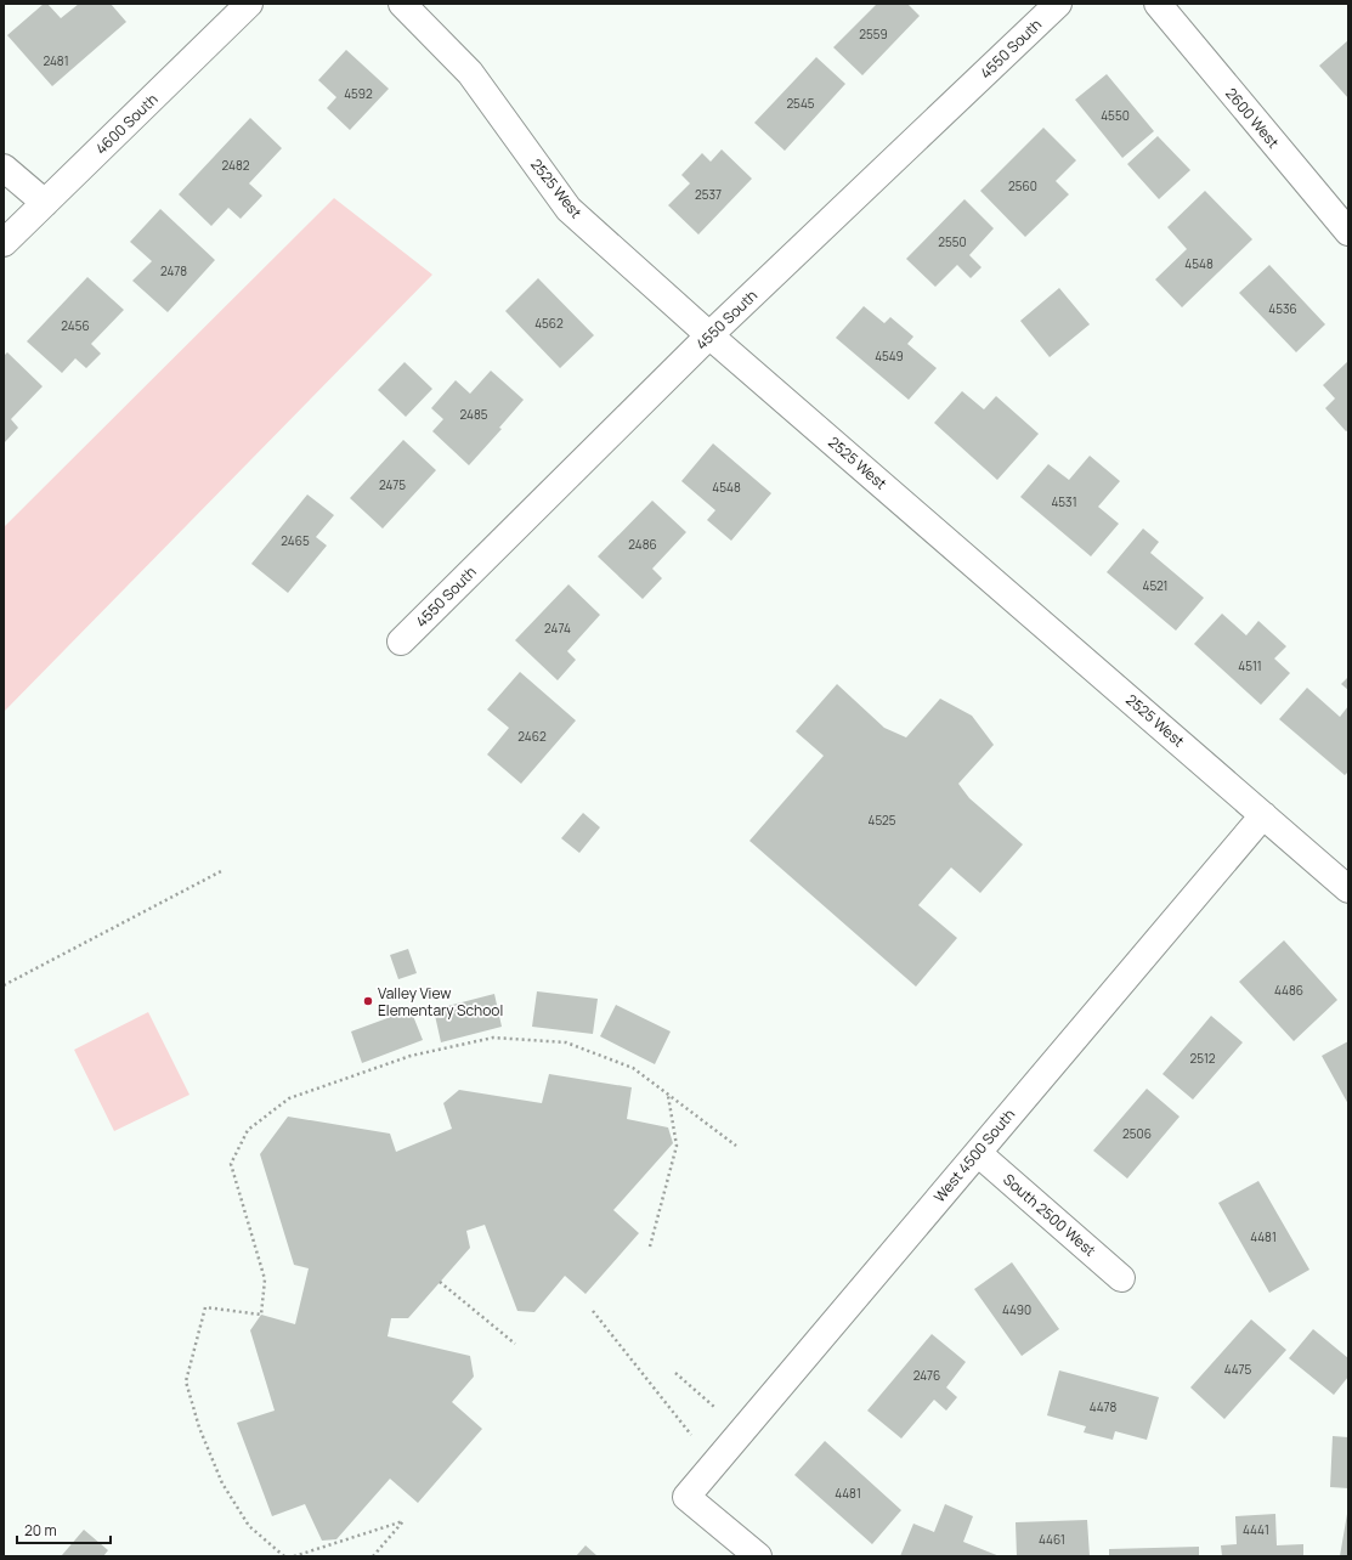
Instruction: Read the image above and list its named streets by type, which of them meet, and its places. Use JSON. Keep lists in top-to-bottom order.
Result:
{
  "streets": {
    "street": [
      "4550 South",
      "2600 West",
      "4600 South",
      "2525 West",
      "West 4500 South",
      "South 2500 West"
    ]
  },
  "crossings": [
    ["4550 South", "2525 West"],
    ["2525 West", "West 4500 South"],
    ["West 4500 South", "South 2500 West"]
  ],
  "places": ["Valley View Elementary School"],
  "house_numbers": [
    "2559",
    "2481",
    "4592",
    "2545",
    "4550",
    "2482",
    "2560",
    "2537",
    "2550",
    "4548",
    "2478",
    "4536",
    "4562",
    "2456",
    "4549",
    "2485",
    "2475",
    "4548",
    "4531",
    "2465",
    "2486",
    "4521",
    "2474",
    "4511",
    "2462",
    "4525",
    "4486",
    "2512",
    "2506",
    "4481",
    "4490",
    "4475",
    "2476",
    "4478",
    "4481",
    "4441",
    "4461"
  ],
  "scale_bar": "20 m"
}
